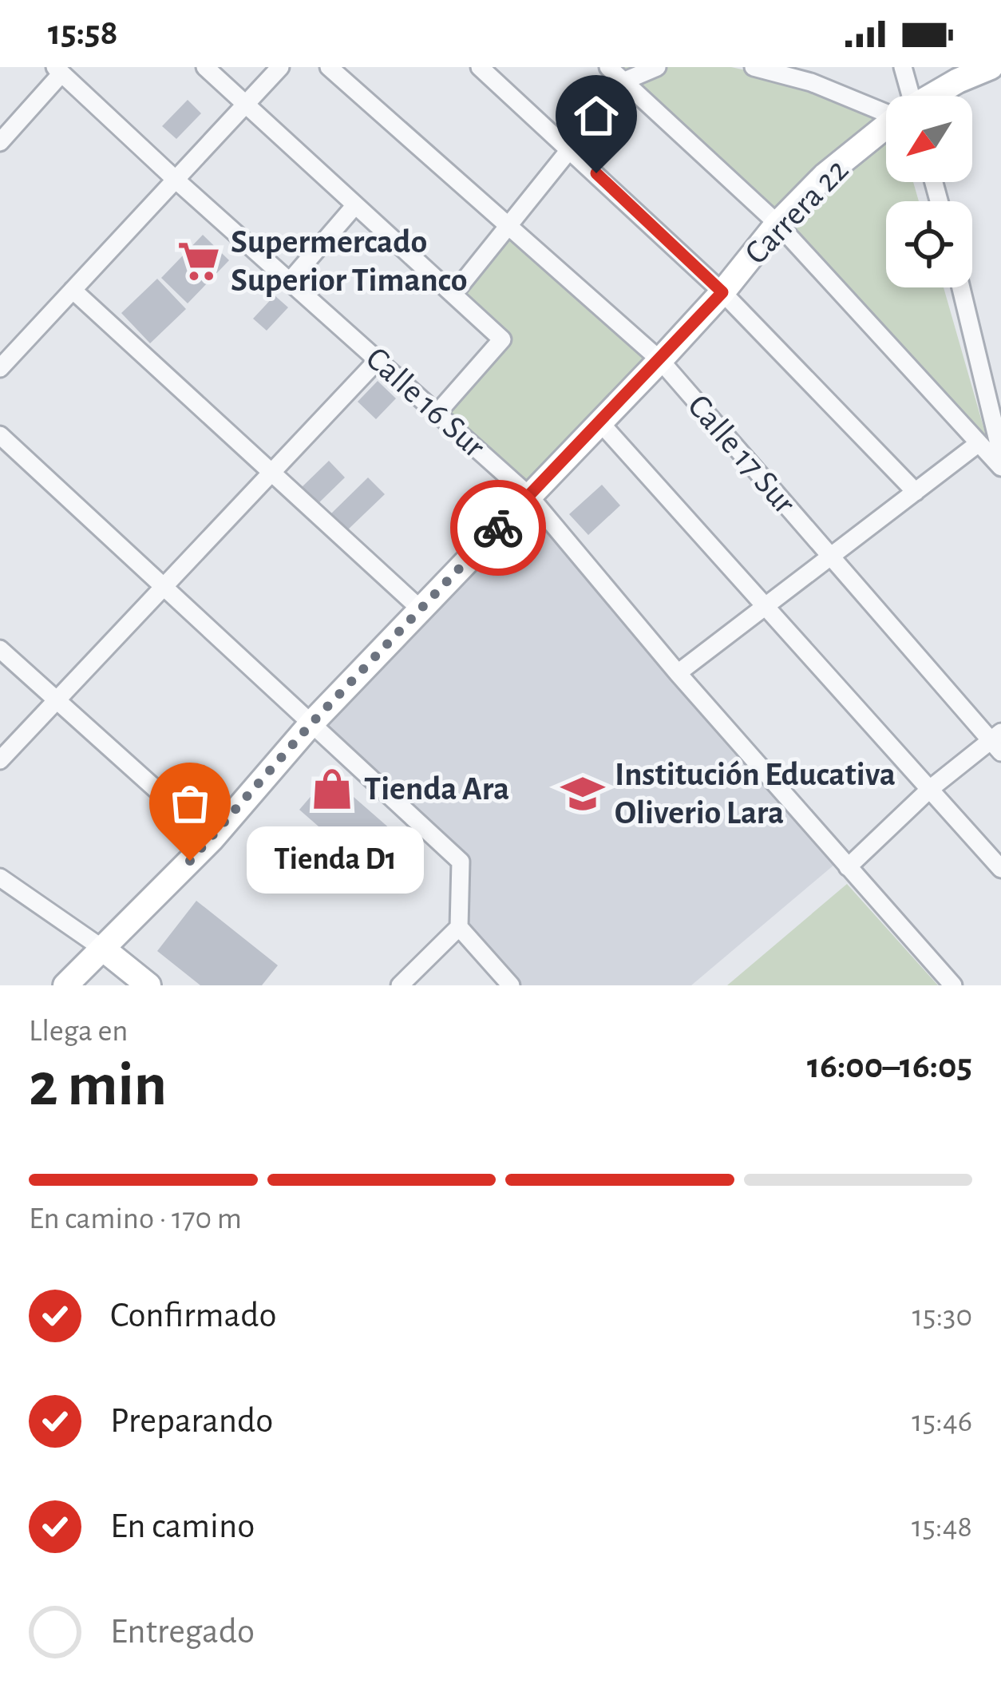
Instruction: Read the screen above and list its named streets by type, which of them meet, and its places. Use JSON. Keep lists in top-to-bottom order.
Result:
{
  "streets": {
    "street": ["Carrera 22", "Calle 16 Sur", "Calle 17 Sur"]
  },
  "crossings": [
    ["Carrera 22", "Calle 16 Sur"],
    ["Carrera 22", "Calle 17 Sur"]
  ],
  "places": {
    "supermarket": ["Supermercado Superior Timanco"],
    "shop": ["Tienda Ara"],
    "school or university": ["Institución Educativa Oliverio Lara"],
    "other": ["Tienda D1"]
  },
  "north": "bottom left",
  "page": {
    "status": "15:58",
    "bubble": "Tienda D1",
    "heading": ["2 min", "Llega en", "16:00–16:05"],
    "bar": "En camino · 170 m",
    "list": [
      ["Confirmado", "15:30"],
      ["Preparando", "15:46"],
      ["En camino", "15:48"],
      "Entregado"
    ]
  }
}
